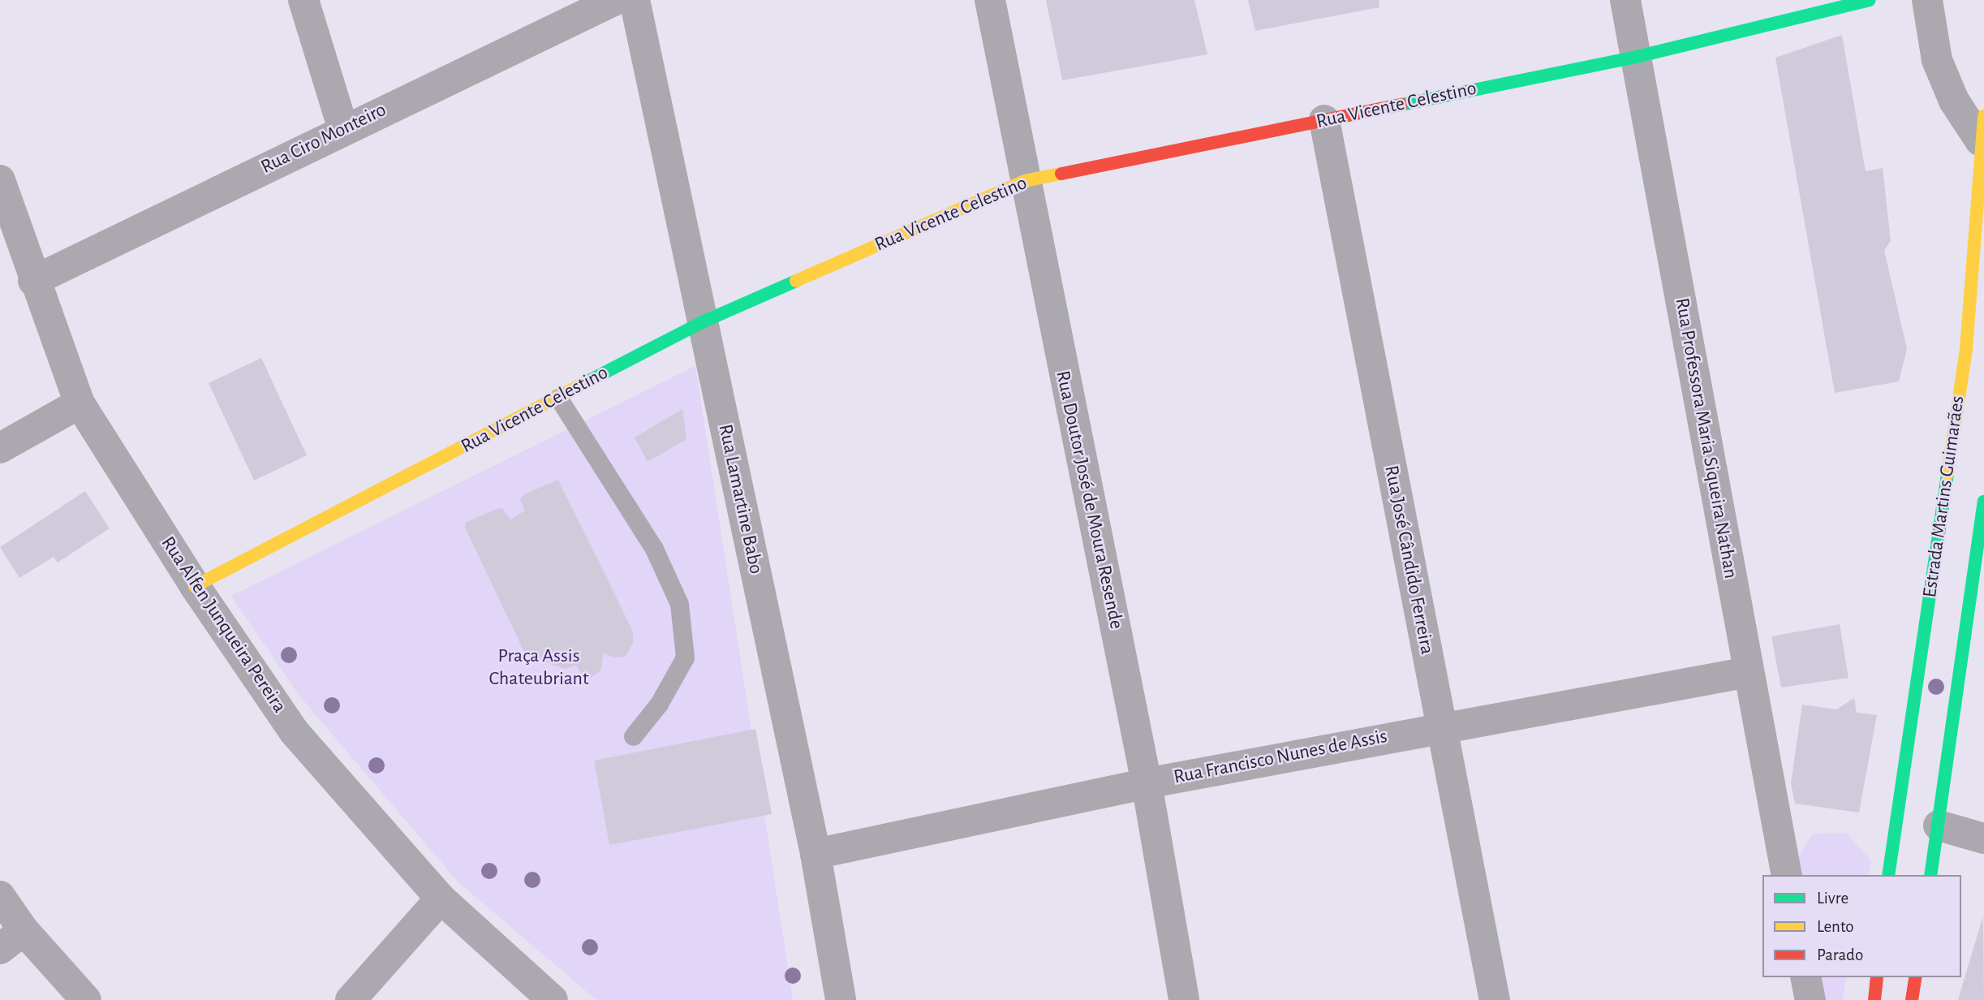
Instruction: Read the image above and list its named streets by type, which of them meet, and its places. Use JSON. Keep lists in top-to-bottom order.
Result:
{
  "streets": {
    "street": [
      "Rua Vicente Celestino",
      "Rua Ciro Monteiro",
      "Rua Professora Maria Siqueira Nathan",
      "Estrada Martins Guimarães",
      "Rua Lamartine Babo",
      "Rua Doutor José de Moura Resende",
      "Rua José Cândido Ferreira",
      "Rua Alfen Junqueira Pereira",
      "Rua Francisco Nunes de Assis"
    ]
  },
  "crossings": [
    ["Rua Vicente Celestino", "Rua Professora Maria Siqueira Nathan"],
    ["Rua Vicente Celestino", "Rua Lamartine Babo"],
    ["Rua Vicente Celestino", "Rua Doutor José de Moura Resende"],
    ["Rua Vicente Celestino", "Rua José Cândido Ferreira"],
    ["Rua Vicente Celestino", "Rua Alfen Junqueira Pereira"],
    ["Rua Ciro Monteiro", "Rua Alfen Junqueira Pereira"],
    ["Rua Professora Maria Siqueira Nathan", "Rua Francisco Nunes de Assis"],
    ["Rua Lamartine Babo", "Rua Francisco Nunes de Assis"],
    ["Rua Doutor José de Moura Resende", "Rua Francisco Nunes de Assis"],
    ["Rua José Cândido Ferreira", "Rua Francisco Nunes de Assis"]
  ],
  "parks": ["Praça Assis Chateubriant"],
  "legend": ["Livre", "Lento", "Parado"]
}
